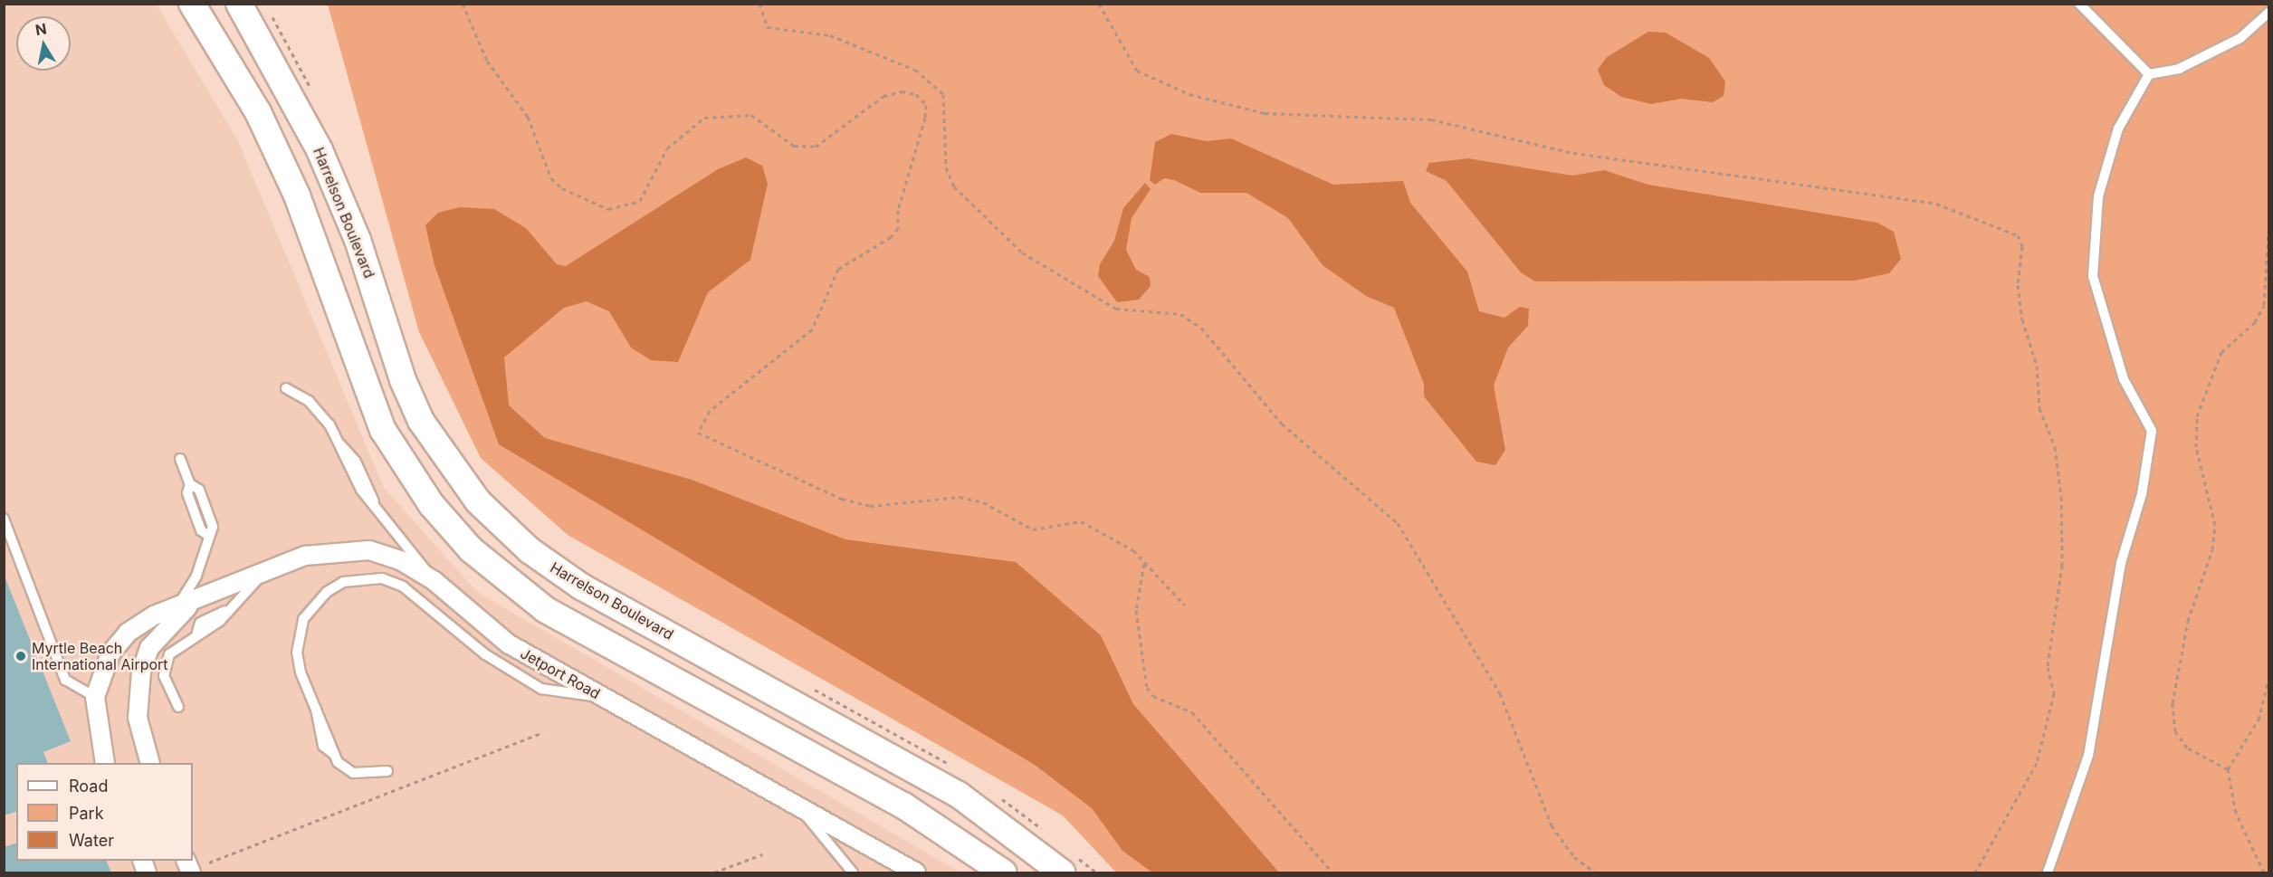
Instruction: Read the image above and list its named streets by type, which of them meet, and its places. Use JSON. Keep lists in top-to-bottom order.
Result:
{
  "streets": {
    "main road": ["Harrelson Boulevard"],
    "street": ["Jetport Road"]
  },
  "places": ["Myrtle Beach International Airport"],
  "legend": ["Road", "Park", "Water"],
  "north": "top"
}
